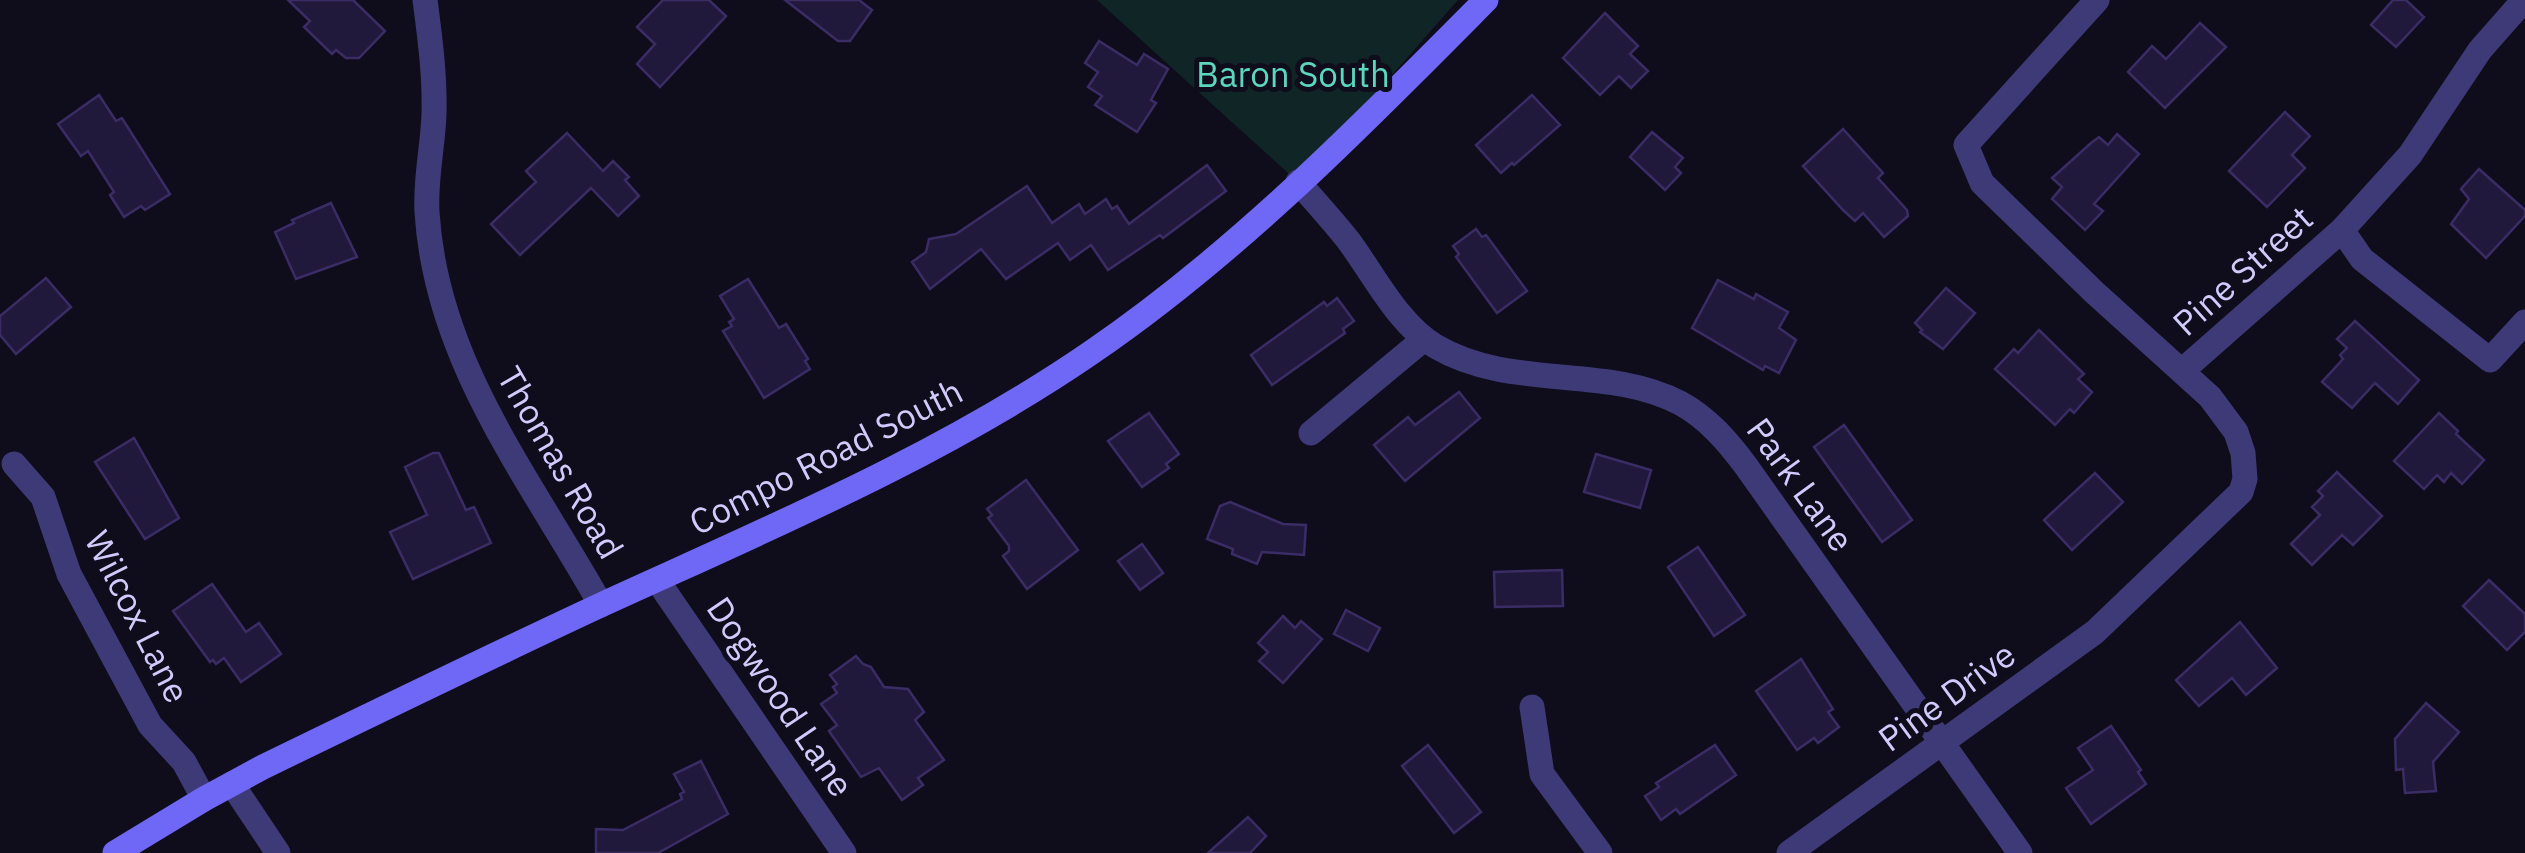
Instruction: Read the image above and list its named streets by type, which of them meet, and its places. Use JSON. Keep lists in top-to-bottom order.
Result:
{
  "streets": {
    "main road": ["Compo Road South"],
    "street": [
      "Pine Street",
      "Thomas Road",
      "Park Lane",
      "Wilcox Lane",
      "Dogwood Lane",
      "Pine Drive"
    ]
  },
  "crossings": [
    ["Pine Street", "Pine Drive"],
    ["Compo Road South", "Thomas Road"],
    ["Compo Road South", "Park Lane"],
    ["Compo Road South", "Wilcox Lane"],
    ["Compo Road South", "Dogwood Lane"],
    ["Park Lane", "Pine Drive"]
  ],
  "parks": ["Baron South"]
}
